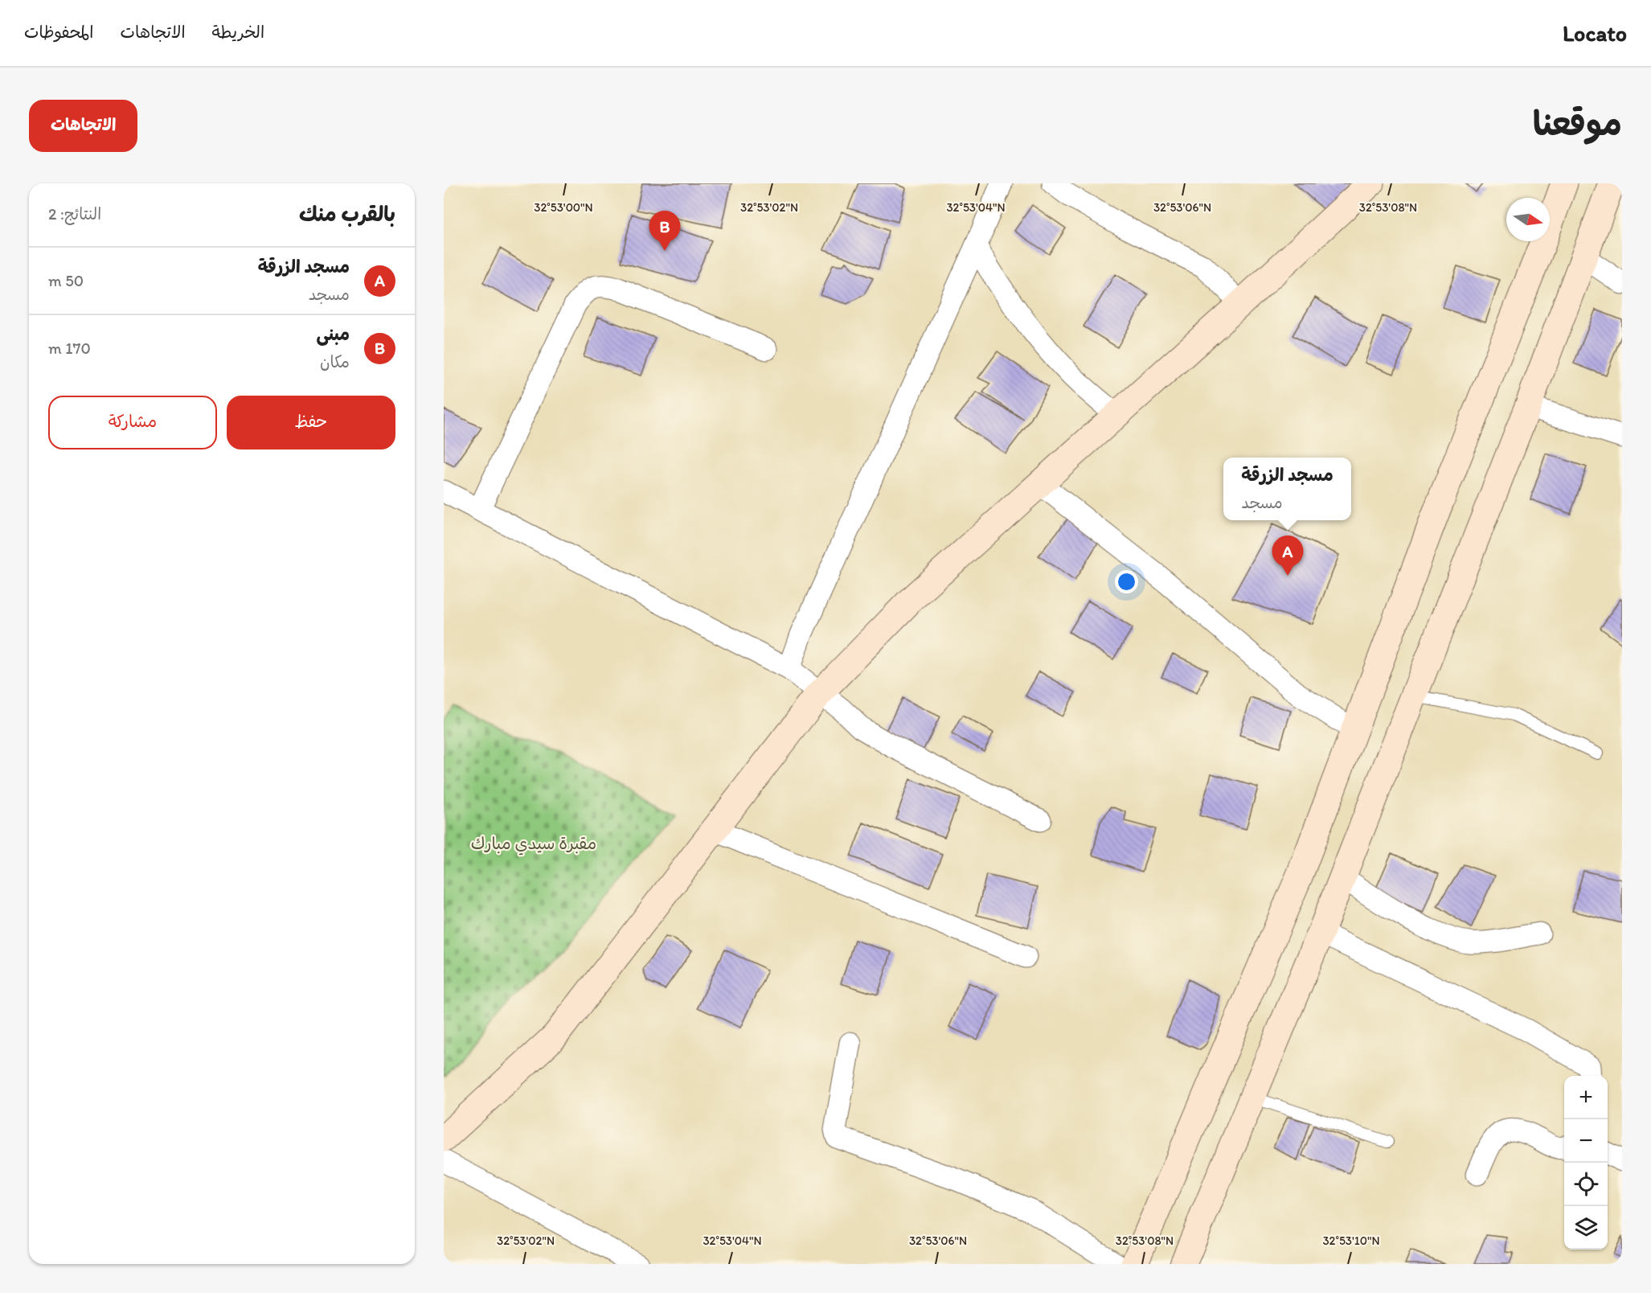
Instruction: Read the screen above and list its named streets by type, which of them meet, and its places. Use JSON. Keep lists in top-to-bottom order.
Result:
{
  "parks": ["مقبرة سيدي مبارك"],
  "north": "right",
  "page": {
    "header": "Locato",
    "nav": ["الخريطة", "الاتجاهات", "المحفوظات"],
    "title": "موقعنا",
    "buttons": [
      "الاتجاهات",
      ["حفظ", "مشاركة"]
    ],
    "heading": ["بالقرب منك", "النتائج: 2"],
    "pins": ["B", "A"],
    "list": [
      {
        "mark": "A",
        "name": "مسجد الزرقة",
        "note": "مسجد",
        "value": "50 m"
      },
      {
        "mark": "B",
        "name": "مبنى",
        "note": "مكان",
        "value": "170 m"
      }
    ],
    "popup": ["مسجد الزرقة", "مسجد"],
    "map_buttons": ["+", "−"]
  },
  "coordinates": [
    "32°53'00\"N",
    "32°53'02\"N",
    "32°53'04\"N",
    "32°53'06\"N",
    "32°53'08\"N",
    "32°53'10\"N"
  ]
}
